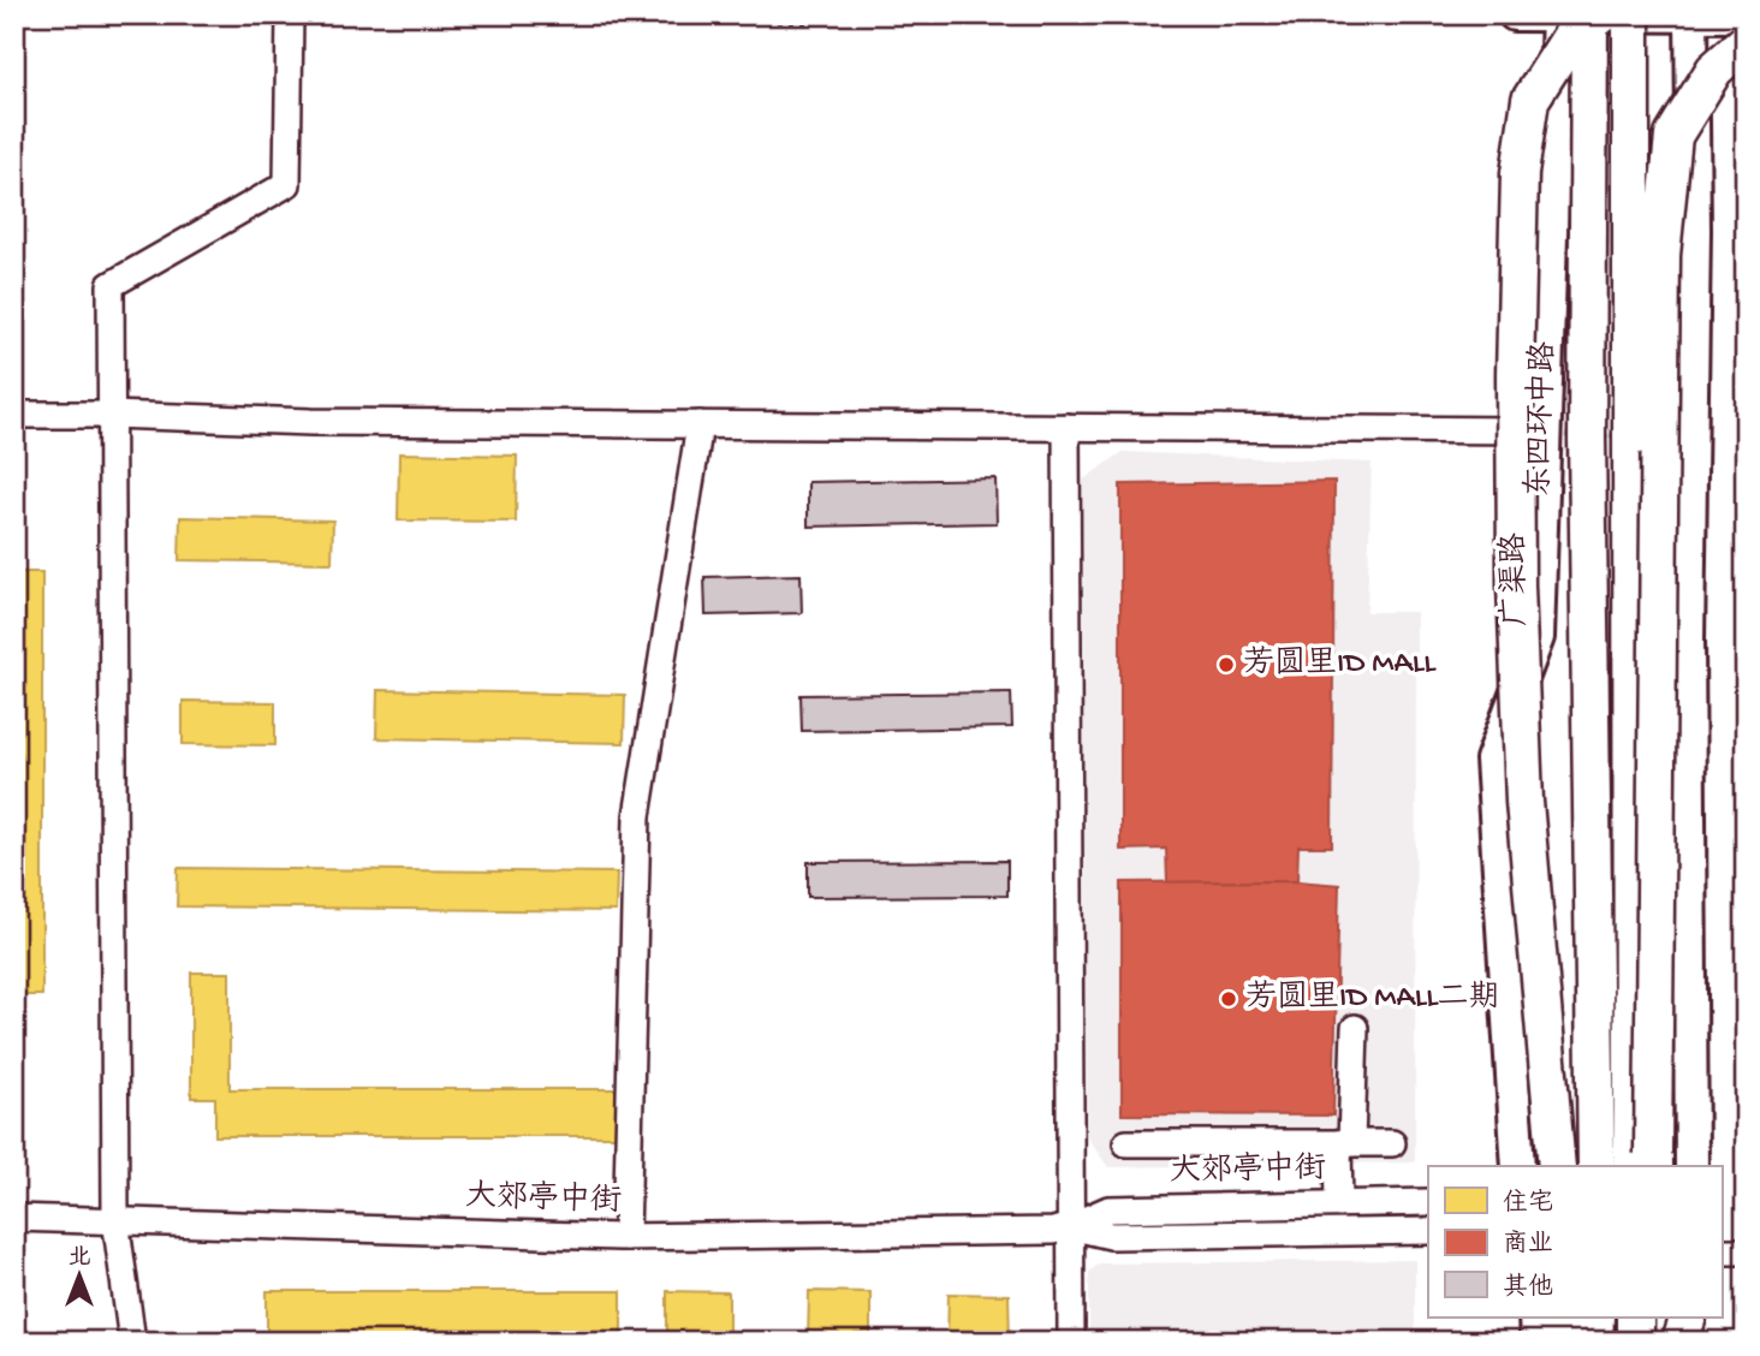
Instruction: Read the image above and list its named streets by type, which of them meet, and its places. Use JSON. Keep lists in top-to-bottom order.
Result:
{
  "streets": {
    "highway": ["东四环中路", "广渠路"],
    "street": ["大郊亭中街"]
  },
  "places": ["芳圆里ID MALL", "芳圆里ID MALL二期"],
  "legend": ["住宅", "商业", "其他"],
  "north": "top"
}
